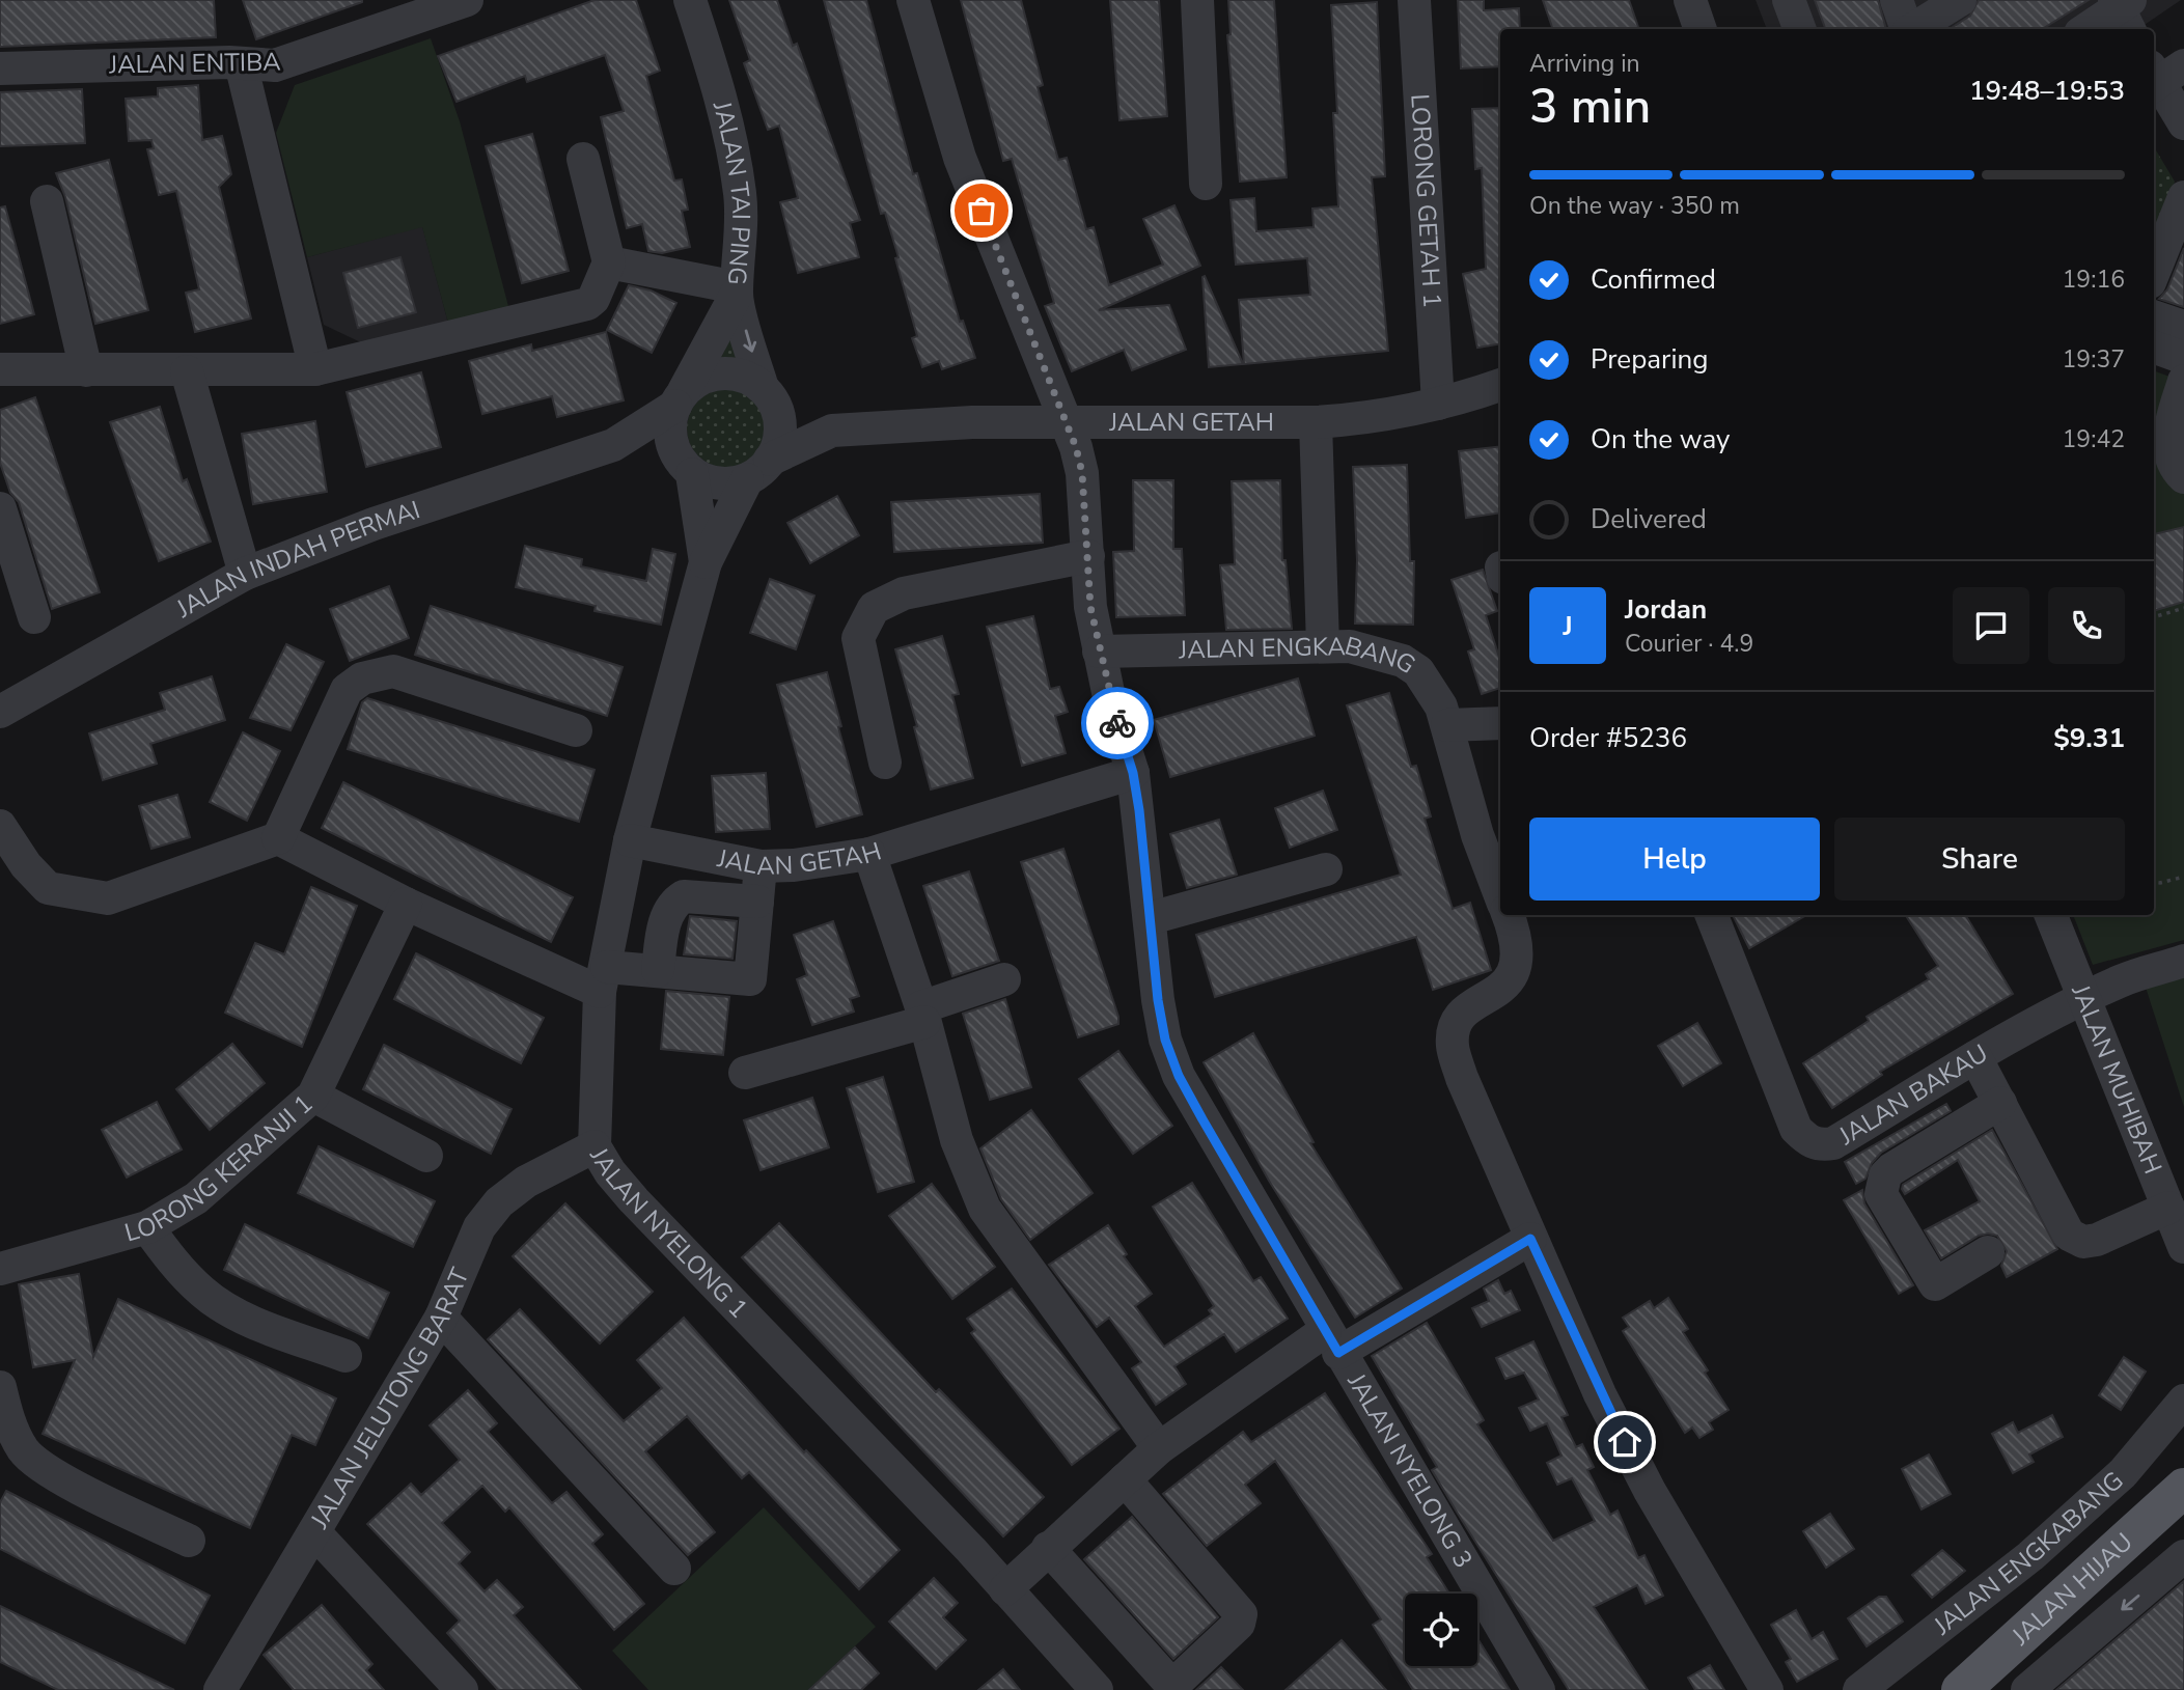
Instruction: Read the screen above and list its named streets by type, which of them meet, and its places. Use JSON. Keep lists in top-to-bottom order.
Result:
{
  "streets": {
    "main road": ["JALAN HIJAU"],
    "street": [
      "JALAN ENTIBA",
      "JALAN TAI PING",
      "LORONG GETAH 1",
      "JALAN GETAH",
      "JALAN INDAH PERMAI",
      "JALAN ENGKABANG",
      "JALAN MUHIBAH",
      "JALAN BAKAU",
      "LORONG KERANJI 1",
      "JALAN NYELONG 1",
      "JALAN JELUTONG BARAT",
      "JALAN NYELONG 3"
    ]
  },
  "crossings": [
    ["JALAN TAI PING", "JALAN INDAH PERMAI"],
    ["JALAN TAI PING", "JALAN NYELONG 1"],
    ["LORONG GETAH 1", "JALAN GETAH"],
    ["JALAN GETAH", "JALAN NYELONG 1"],
    ["JALAN GETAH", "JALAN NYELONG 3"],
    ["JALAN INDAH PERMAI", "JALAN NYELONG 1"],
    ["JALAN ENGKABANG", "JALAN NYELONG 3"],
    ["JALAN MUHIBAH", "JALAN BAKAU"],
    ["JALAN NYELONG 1", "JALAN JELUTONG BARAT"]
  ],
  "page": {
    "heading": ["3 min", "Arriving in", "19:48–19:53"],
    "panel": [
      "Jordan",
      "Courier · 4.9",
      "Order #5236",
      "$9.31"
    ],
    "bar": "On the way · 350 m",
    "list": [
      ["Confirmed", "19:16"],
      ["Preparing", "19:37"],
      ["On the way", "19:42"],
      "Delivered"
    ],
    "round": "J",
    "buttons": ["Help", "Share"]
  }
}
